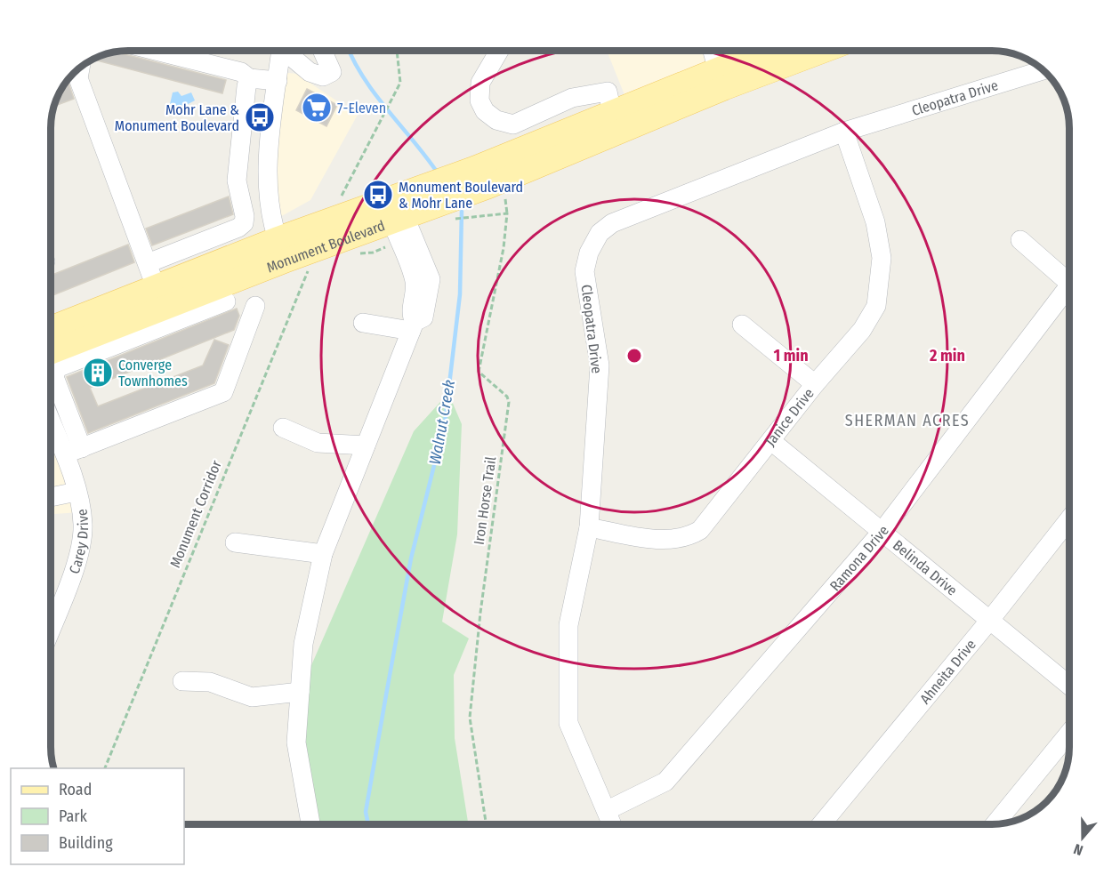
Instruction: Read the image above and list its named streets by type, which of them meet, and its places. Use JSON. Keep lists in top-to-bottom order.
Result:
{
  "streets": {
    "main road": ["Monument Boulevard"],
    "street": [
      "Cleopatra Drive",
      "Janice Drive",
      "Carey Drive",
      "Ramona Drive",
      "Belinda Drive",
      "Ahneita Drive"
    ],
    "path": ["Iron Horse Trail", "Monument Corridor"]
  },
  "crossings": [
    ["Cleopatra Drive", "Janice Drive"],
    ["Cleopatra Drive", "Ramona Drive"],
    ["Janice Drive", "Belinda Drive"],
    ["Ramona Drive", "Belinda Drive"],
    ["Belinda Drive", "Ahneita Drive"]
  ],
  "districts": ["SHERMAN ACRES"],
  "water": ["Walnut Creek"],
  "places": {
    "supermarket": ["7-Eleven"],
    "bus stop": ["Mohr Lane & Monument Boulevard", "Monument Boulevard & Mohr Lane"],
    "building": ["Converge Townhomes"]
  },
  "legend": ["Road", "Park", "Building"],
  "north": "bottom",
  "rings": ["1 min", "2 min"]
}
